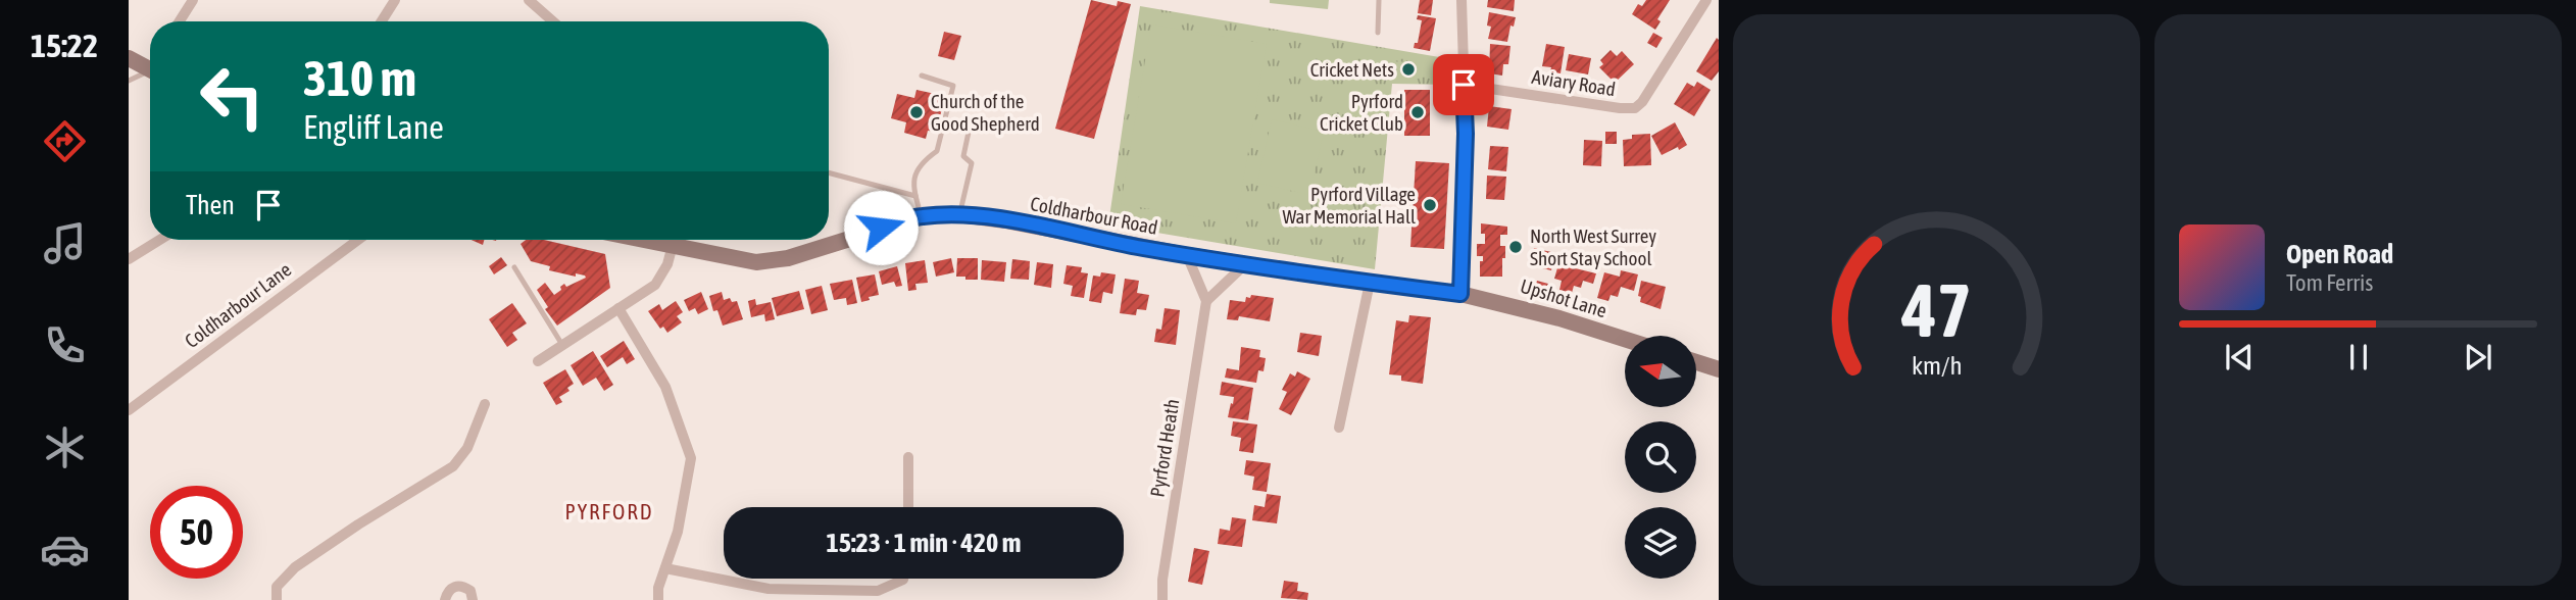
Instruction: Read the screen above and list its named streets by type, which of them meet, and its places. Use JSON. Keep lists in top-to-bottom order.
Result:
{
  "streets": {
    "main road": ["Coldharbour Road", "Upshot Lane"],
    "street": ["Aviary Road", "Coldharbour Lane", "Pyrford Heath"]
  },
  "crossings": [
    ["Coldharbour Road", "Upshot Lane"]
  ],
  "districts": ["PYRFORD"],
  "places": [
    "Cricket Nets",
    "Church of the Good Shepherd",
    "Pyrford Cricket Club",
    "Pyrford Village War Memorial Hall",
    "North West Surrey Short Stay School"
  ],
  "north": "left",
  "page": {
    "tabs": "15:22",
    "turn": ["310 m", "Engliff Lane"],
    "then": "Then",
    "song": ["Open Road", "Tom Ferris"],
    "limit": "50",
    "trip": "15:23 · 1 min · 420 m",
    "gauge": ["47", "km/h"]
  }
}
